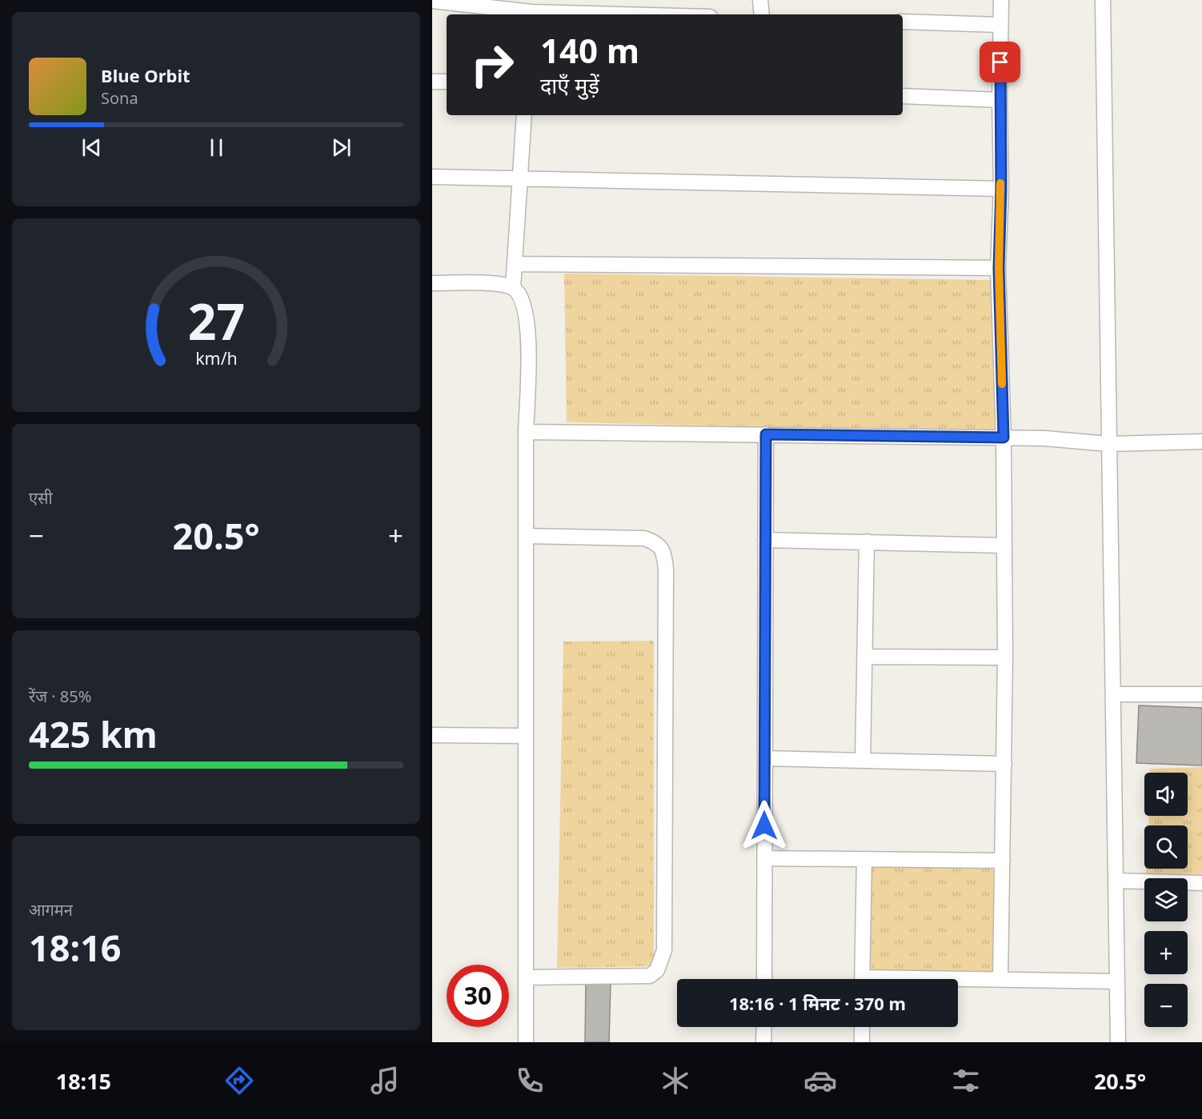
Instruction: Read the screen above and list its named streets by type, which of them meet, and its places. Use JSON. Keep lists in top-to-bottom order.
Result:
{
  "page": {
    "turn": ["140 m", "दाएँ मुड़ें"],
    "song": ["Blue Orbit", "Sona"],
    "tile": [
      "एसी",
      ["रेंज · 85%", "425 km"],
      ["आगमन", "18:16"]
    ],
    "heat": ["−", "20.5°", "+"],
    "map_buttons": ["+", "−"],
    "limit": "30",
    "trip": "18:16 · 1 मिनट · 370 m",
    "tabs": ["18:15", "20.5°"],
    "gauge": ["27", "km/h"]
  }
}
